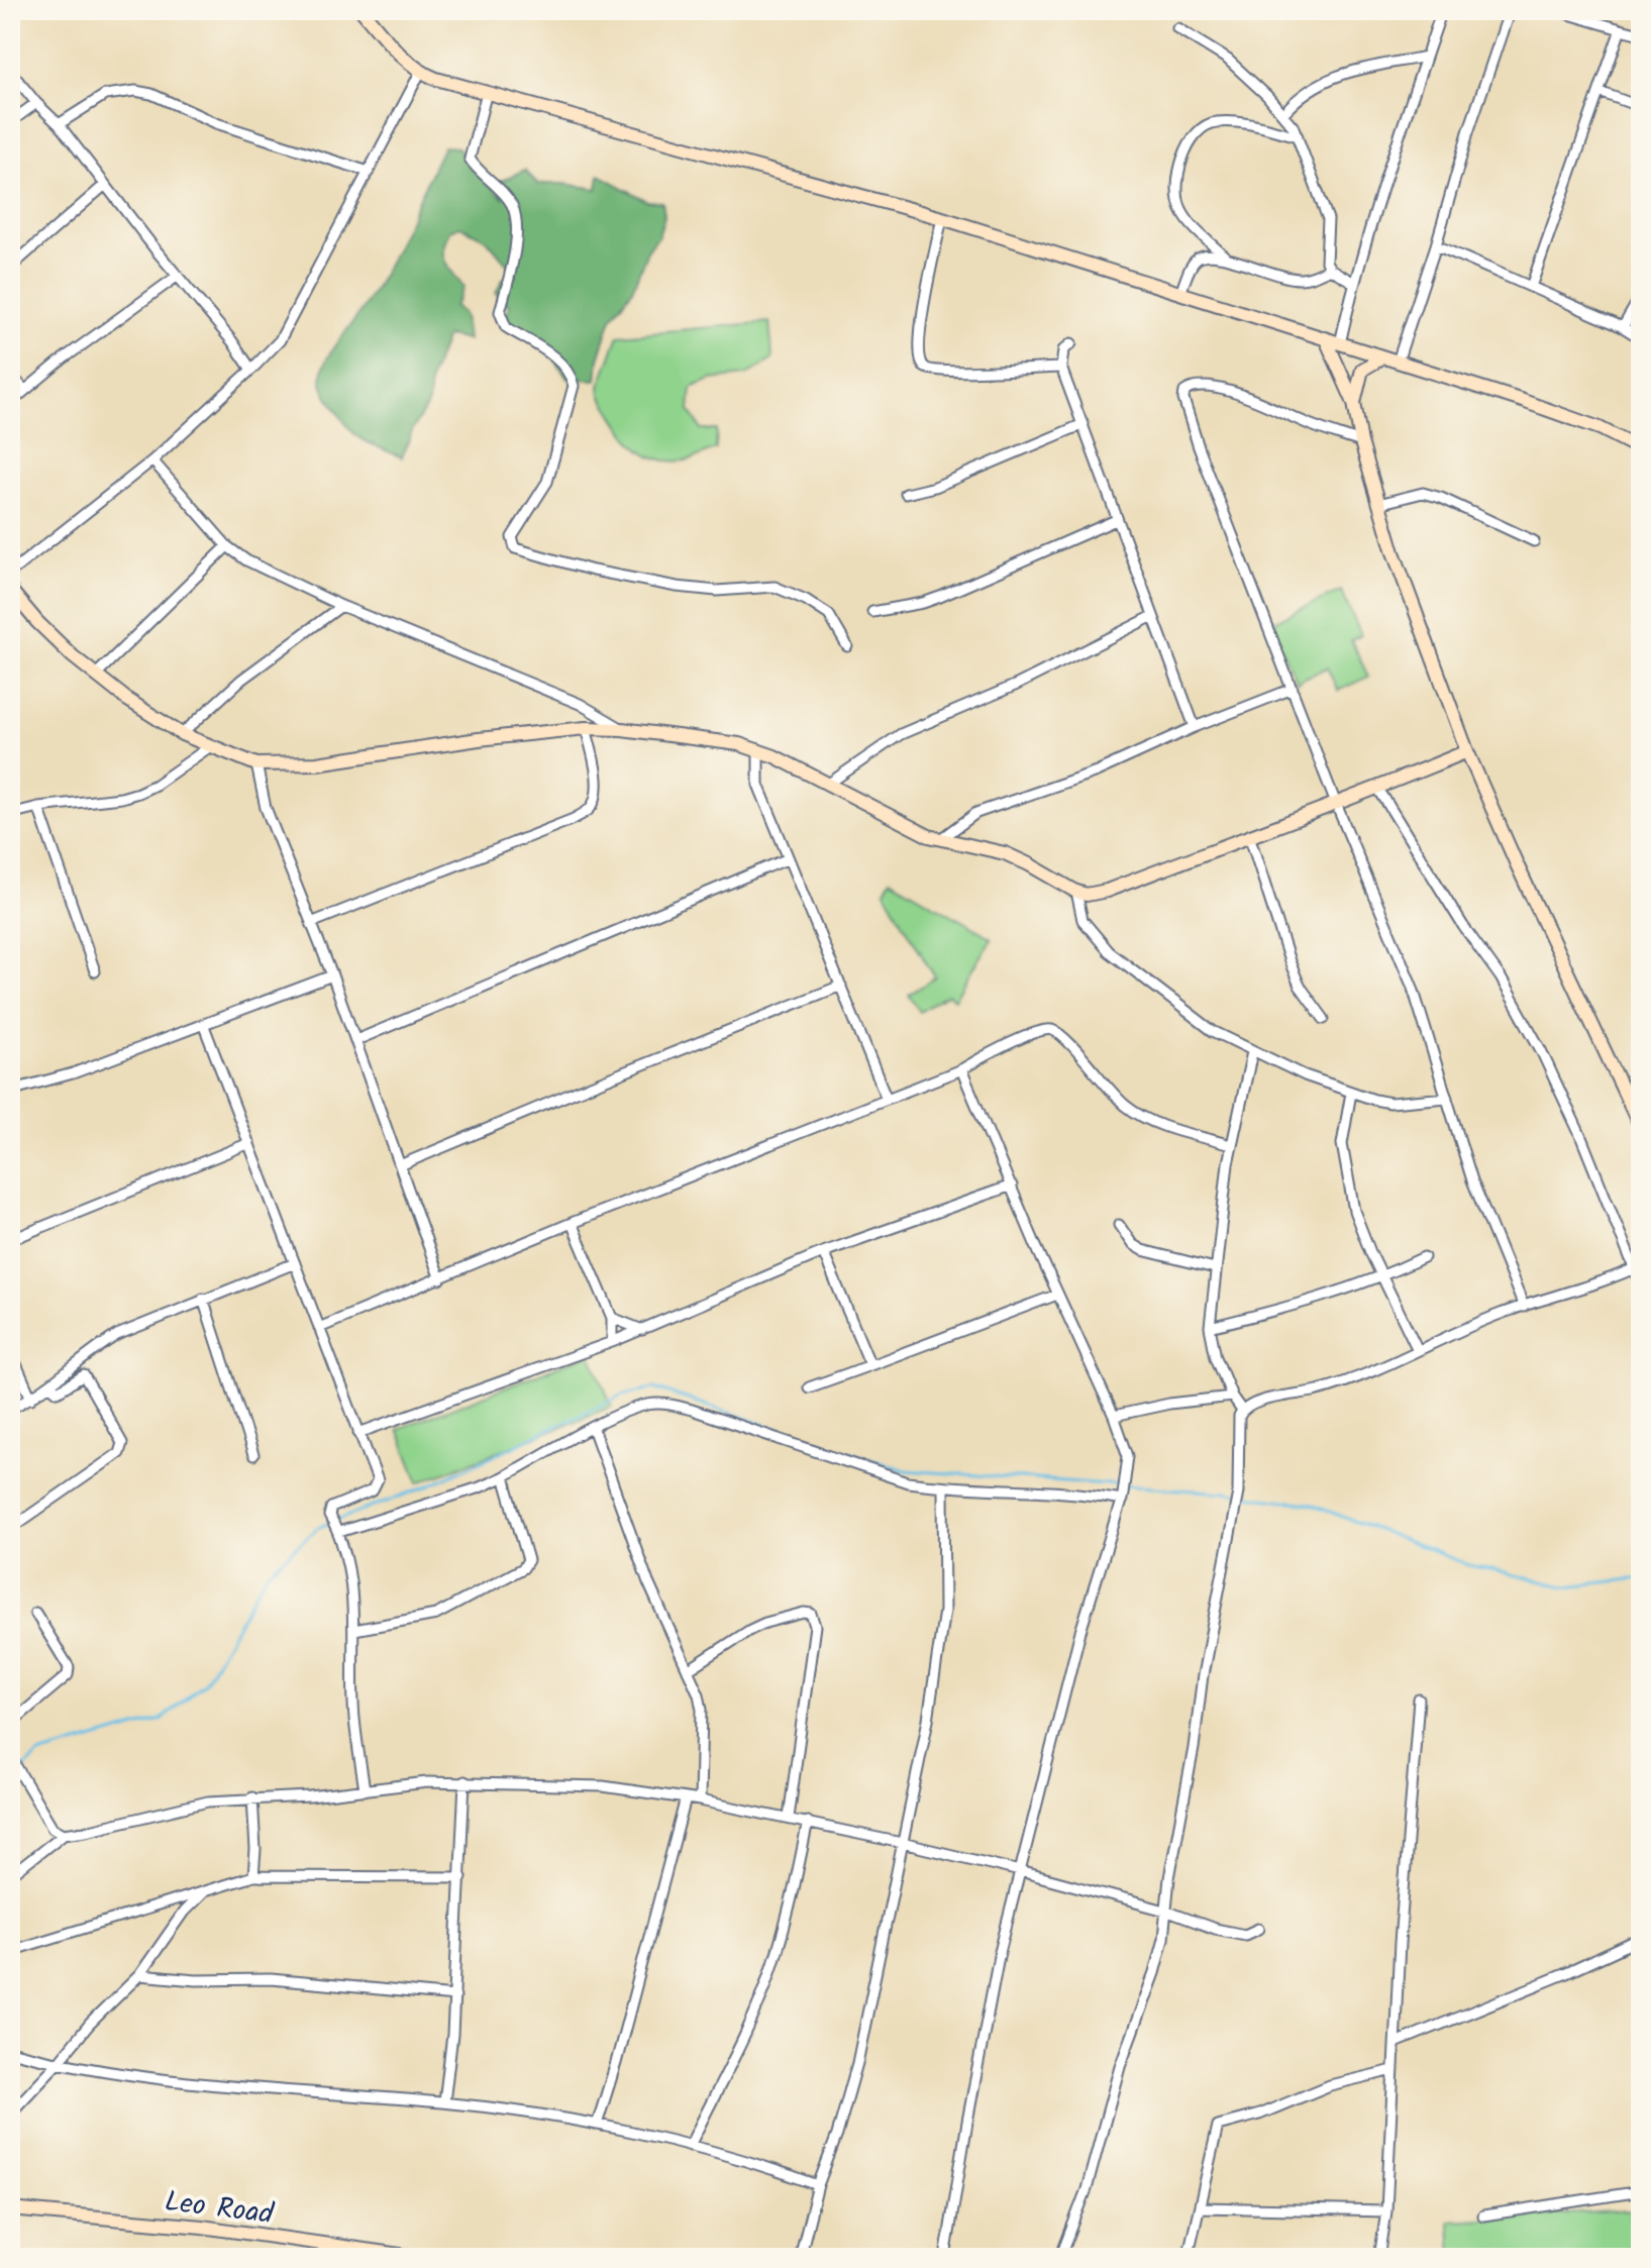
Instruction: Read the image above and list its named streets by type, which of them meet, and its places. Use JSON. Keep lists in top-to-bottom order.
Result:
{
  "streets": {
    "street": ["Leo Road"]
  }
}
